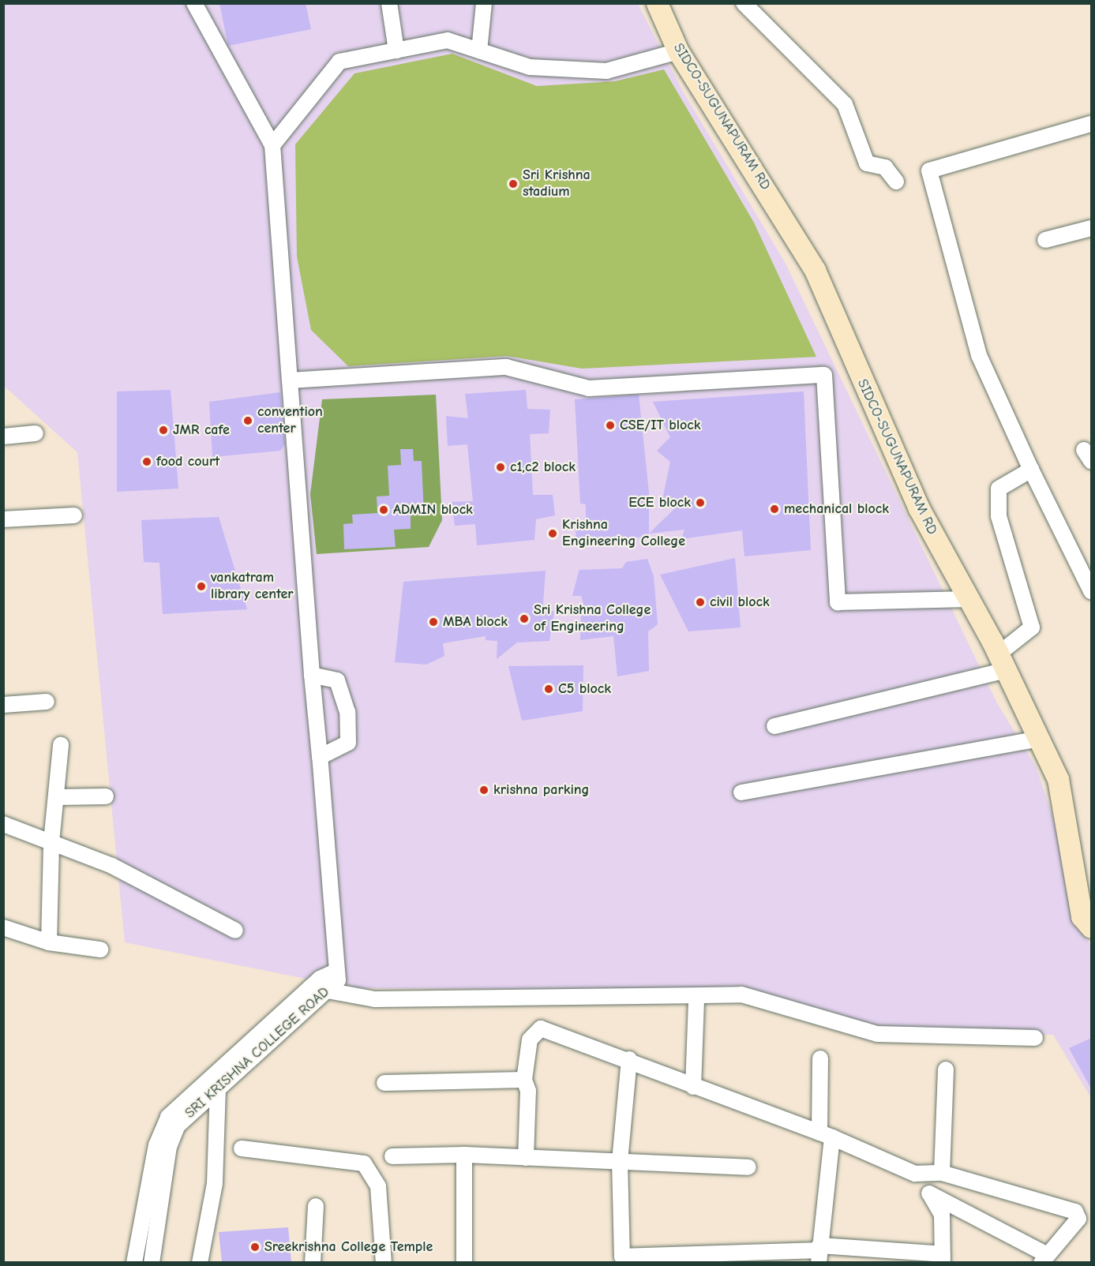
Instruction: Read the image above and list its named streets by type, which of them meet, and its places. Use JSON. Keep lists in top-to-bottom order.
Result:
{
  "streets": {
    "street": ["SIDCO-SUGUNAPURAM RD", "SRI KRISHNA COLLEGE ROAD"]
  },
  "places": [
    "Sri Krishna stadium",
    "convention center",
    "CSE/IT block",
    "JMR cafe",
    "food court",
    "c1,c2 block",
    "ECE block",
    "mechanical block",
    "ADMIN block",
    "Krishna Engineering College",
    "vankatram library center",
    "civil block",
    "Sri Krishna College of Engineering",
    "MBA block",
    "C5 block",
    "krishna parking",
    "Sreekrishna College Temple"
  ]
}
